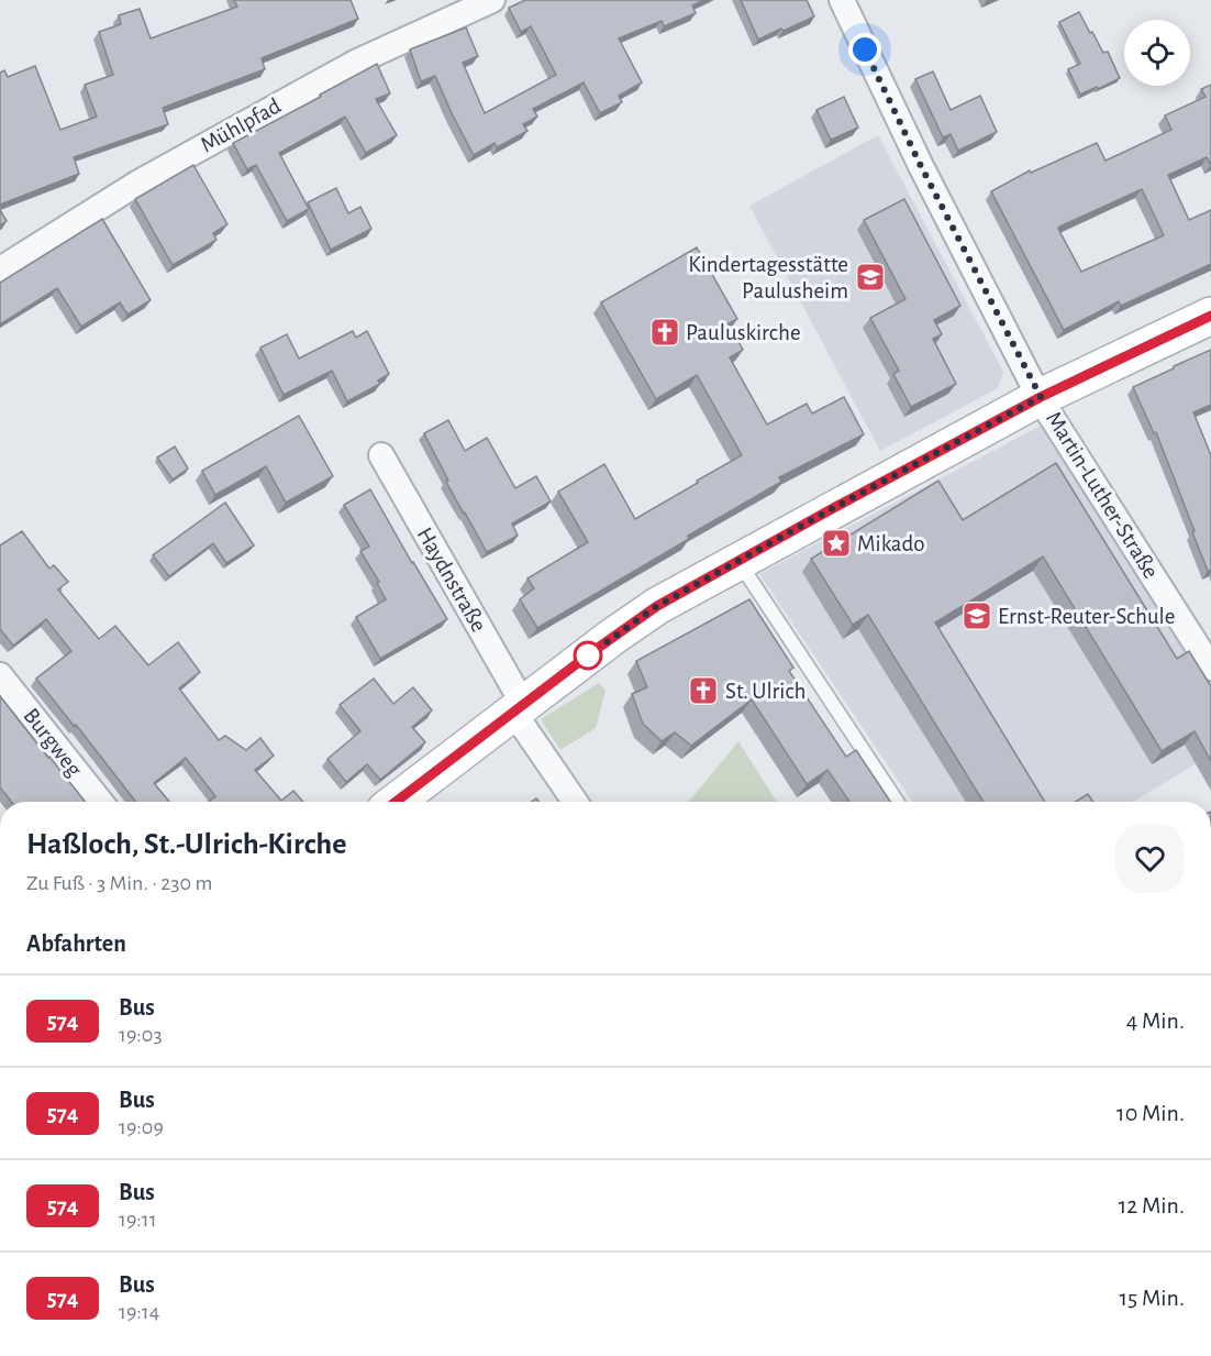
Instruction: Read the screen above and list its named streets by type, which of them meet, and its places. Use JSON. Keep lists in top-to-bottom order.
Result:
{
  "streets": {
    "street": [
      "Mühlpfad",
      "Martin-Luther-Straße",
      "Haydnstraße",
      "Burgweg"
    ]
  },
  "places": {
    "school or university": ["Kindertagesstätte Paulusheim", "Ernst-Reuter-Schule"],
    "church": ["Pauluskirche", "St. Ulrich"],
    "place": ["Mikado"]
  },
  "lines": ["bus line 574"],
  "page": {
    "heading": [
      ["Haßloch, St.-Ulrich-Kirche", "Zu Fuß · 3 Min. · 230 m"],
      "Abfahrten"
    ],
    "list": [
      {
        "mark": "574",
        "name": "Bus",
        "note": "19:03",
        "value": "4 Min."
      },
      {
        "mark": "574",
        "name": "Bus",
        "note": "19:09",
        "value": "10 Min."
      },
      {
        "mark": "574",
        "name": "Bus",
        "note": "19:11",
        "value": "12 Min."
      },
      {
        "mark": "574",
        "name": "Bus",
        "note": "19:14",
        "value": "15 Min."
      }
    ]
  }
}
